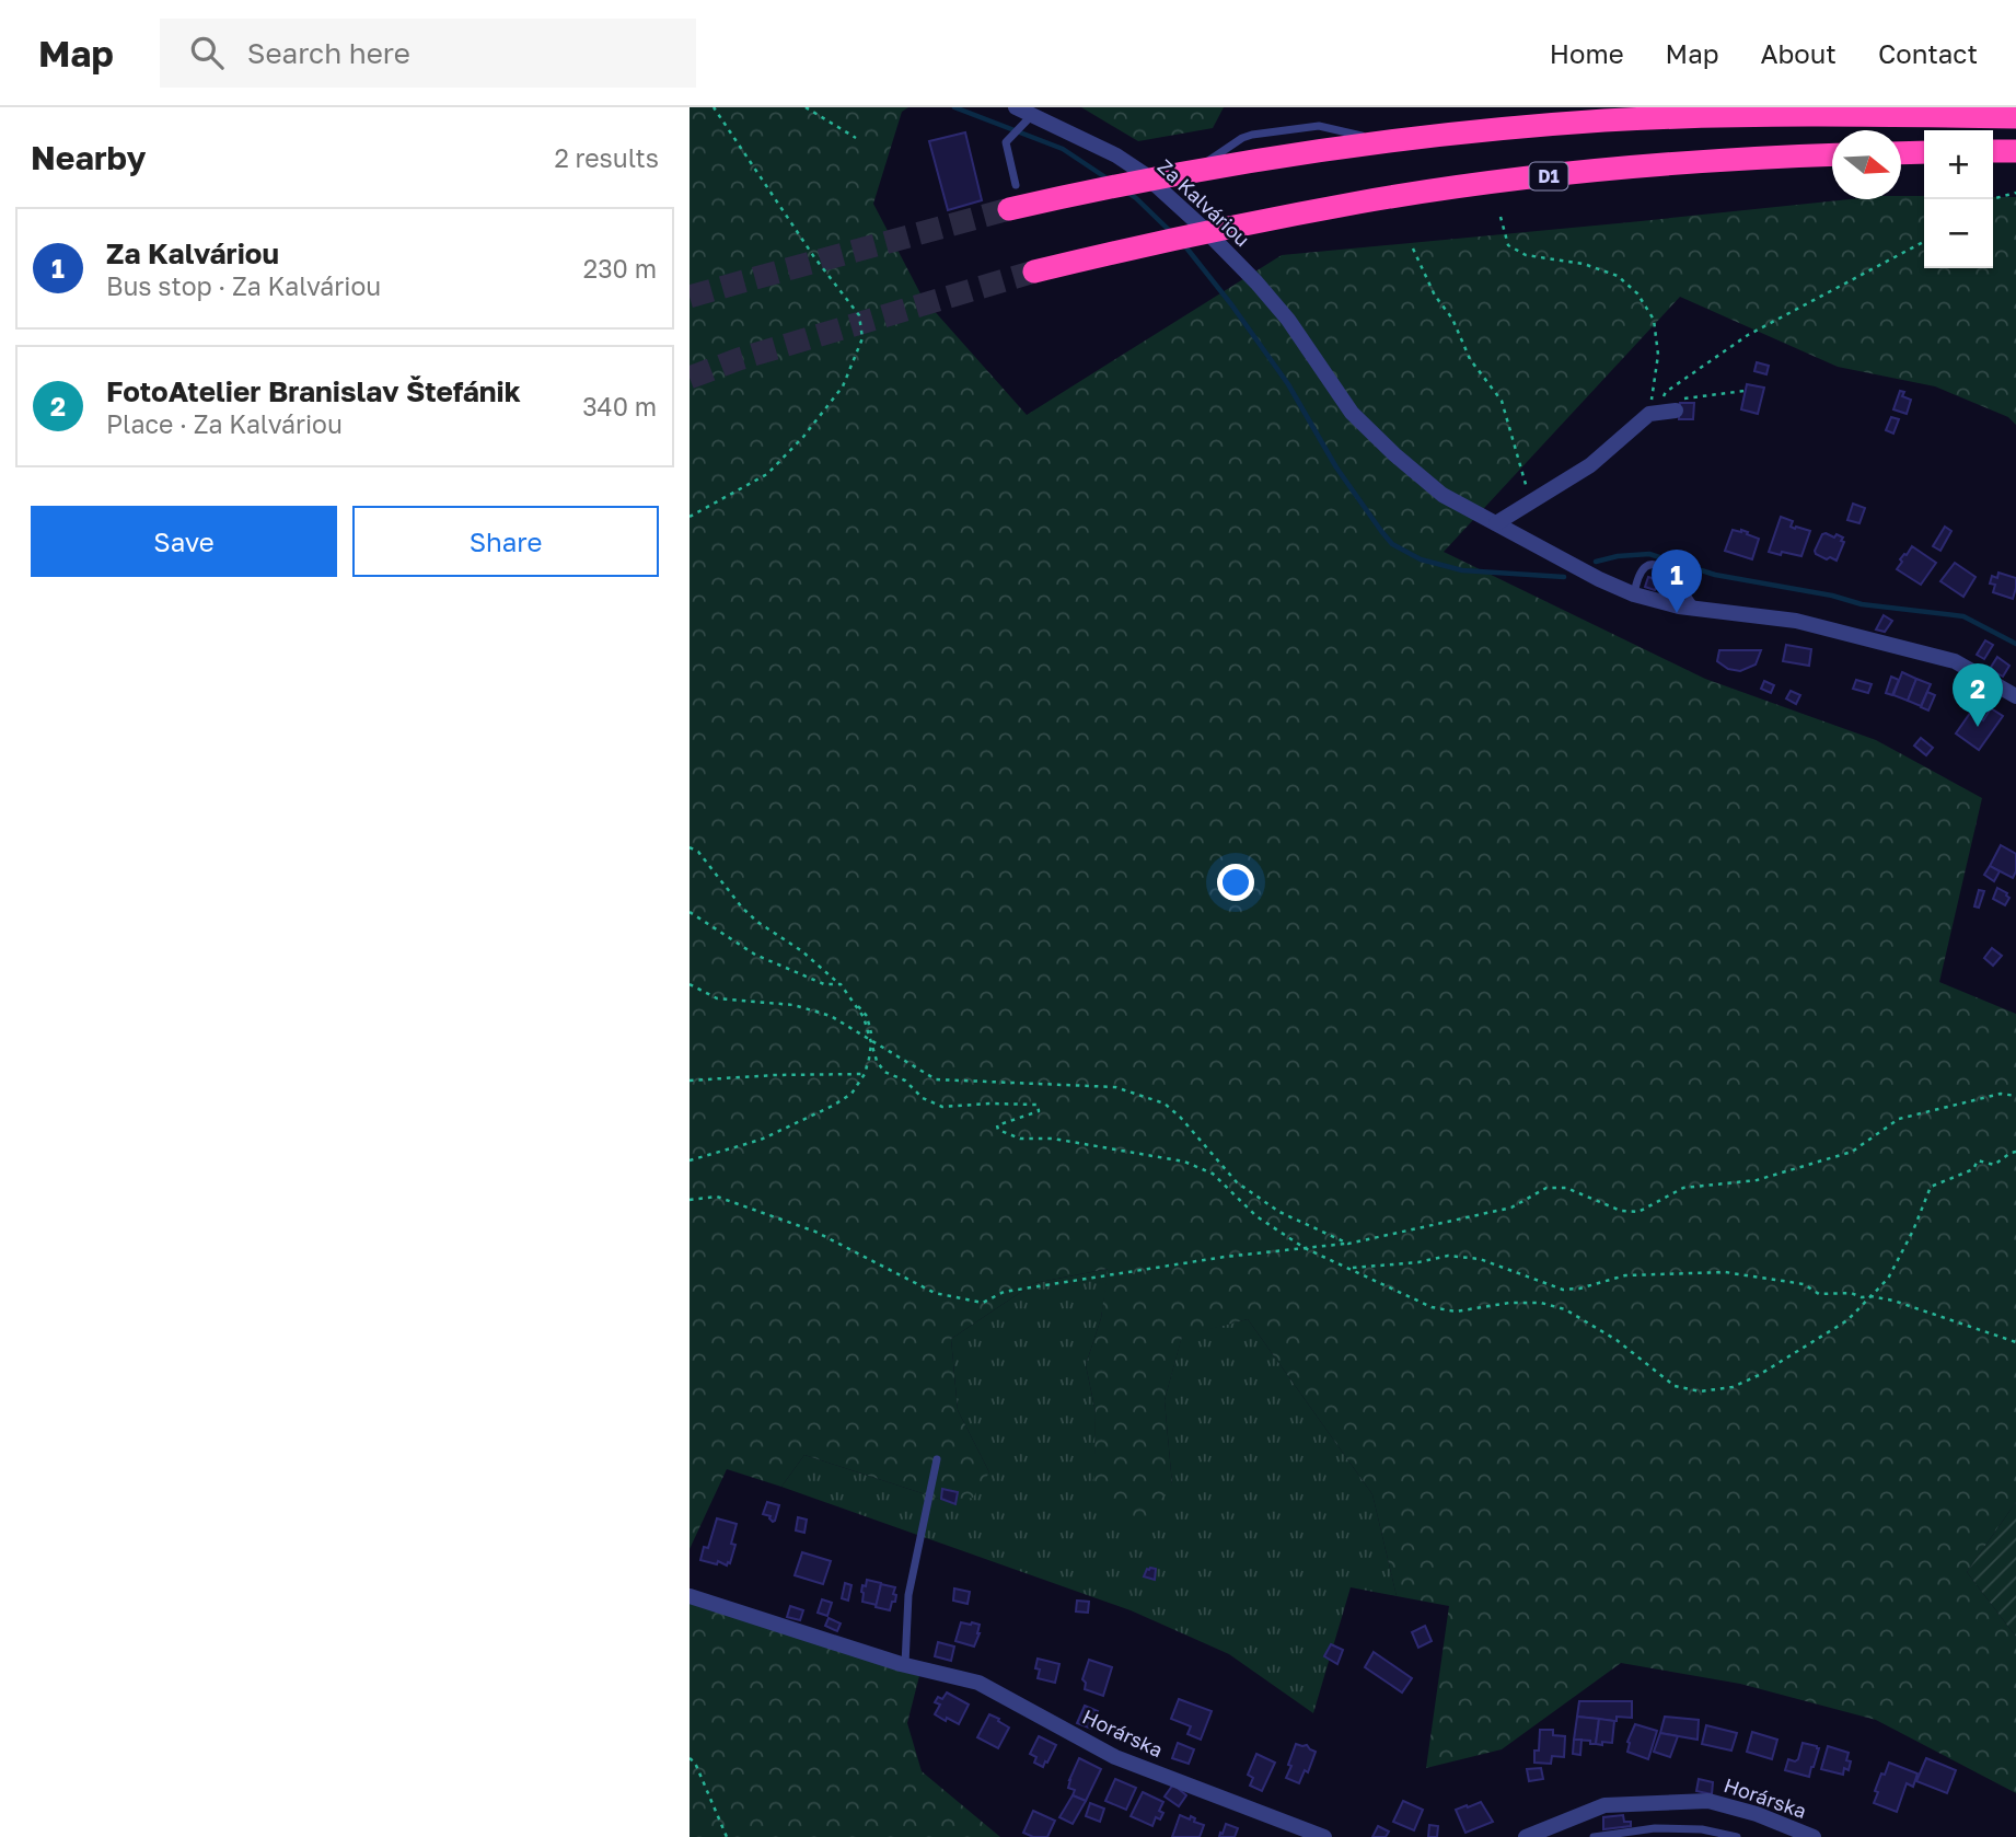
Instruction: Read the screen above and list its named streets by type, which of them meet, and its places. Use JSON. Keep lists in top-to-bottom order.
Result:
{
  "streets": {
    "highway": ["D1"],
    "street": ["Za Kalváriou", "Horárska"]
  },
  "north": "right",
  "page": {
    "header": "Map",
    "search": "Search here",
    "nav": [
      "Home",
      "Map",
      "About",
      "Contact"
    ],
    "heading": ["Nearby", "2 results"],
    "map_buttons": ["+", "−"],
    "list": [
      {
        "mark": "1",
        "name": "Za Kalváriou",
        "note": "Bus stop · Za Kalváriou",
        "value": "230 m"
      },
      {
        "mark": "2",
        "name": "FotoAtelier Branislav Štefánik",
        "note": "Place · Za Kalváriou",
        "value": "340 m"
      }
    ],
    "buttons": ["Save", "Share"],
    "pins": ["1", "2"]
  }
}
